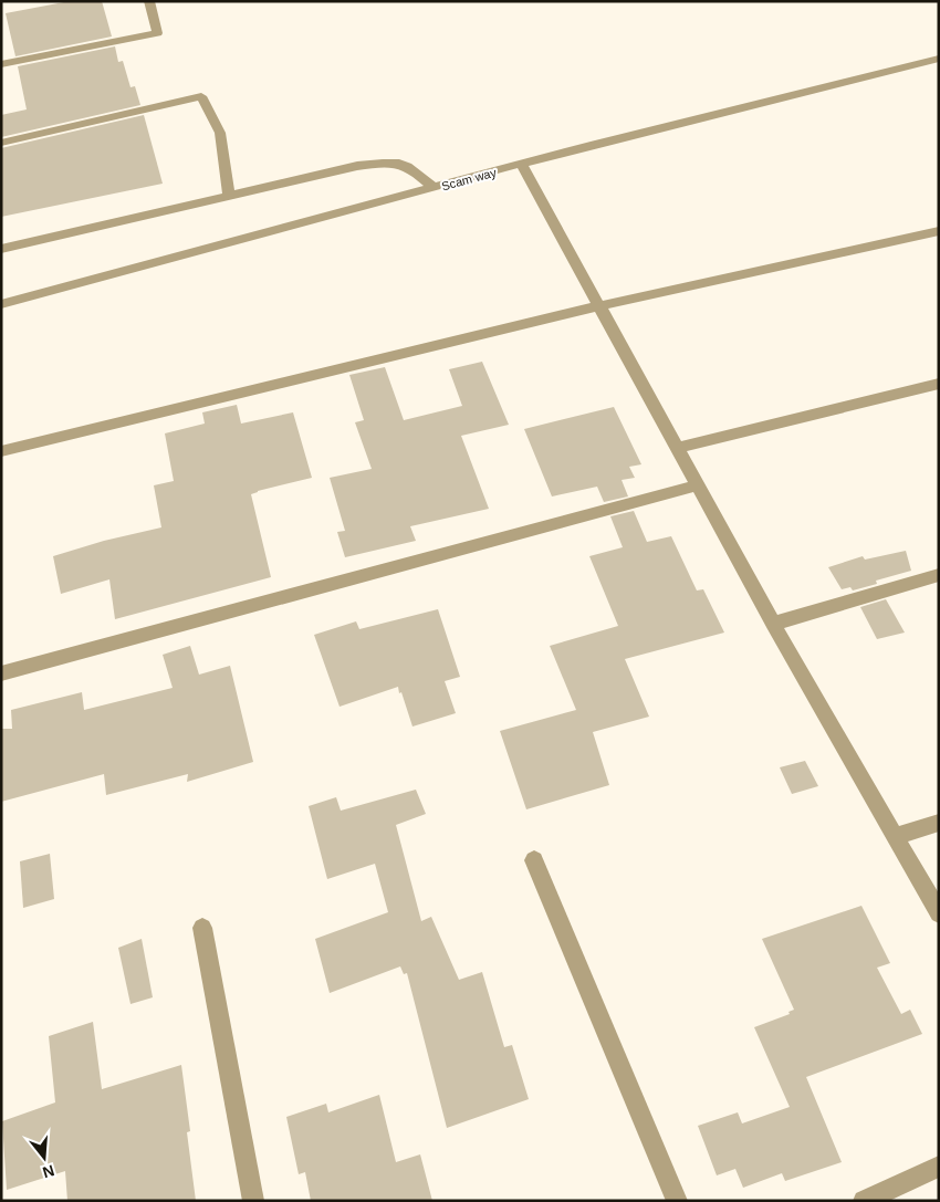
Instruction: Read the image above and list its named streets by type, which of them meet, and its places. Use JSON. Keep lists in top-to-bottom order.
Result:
{
  "streets": {
    "street": ["Scam way"]
  },
  "north": "bottom"
}
